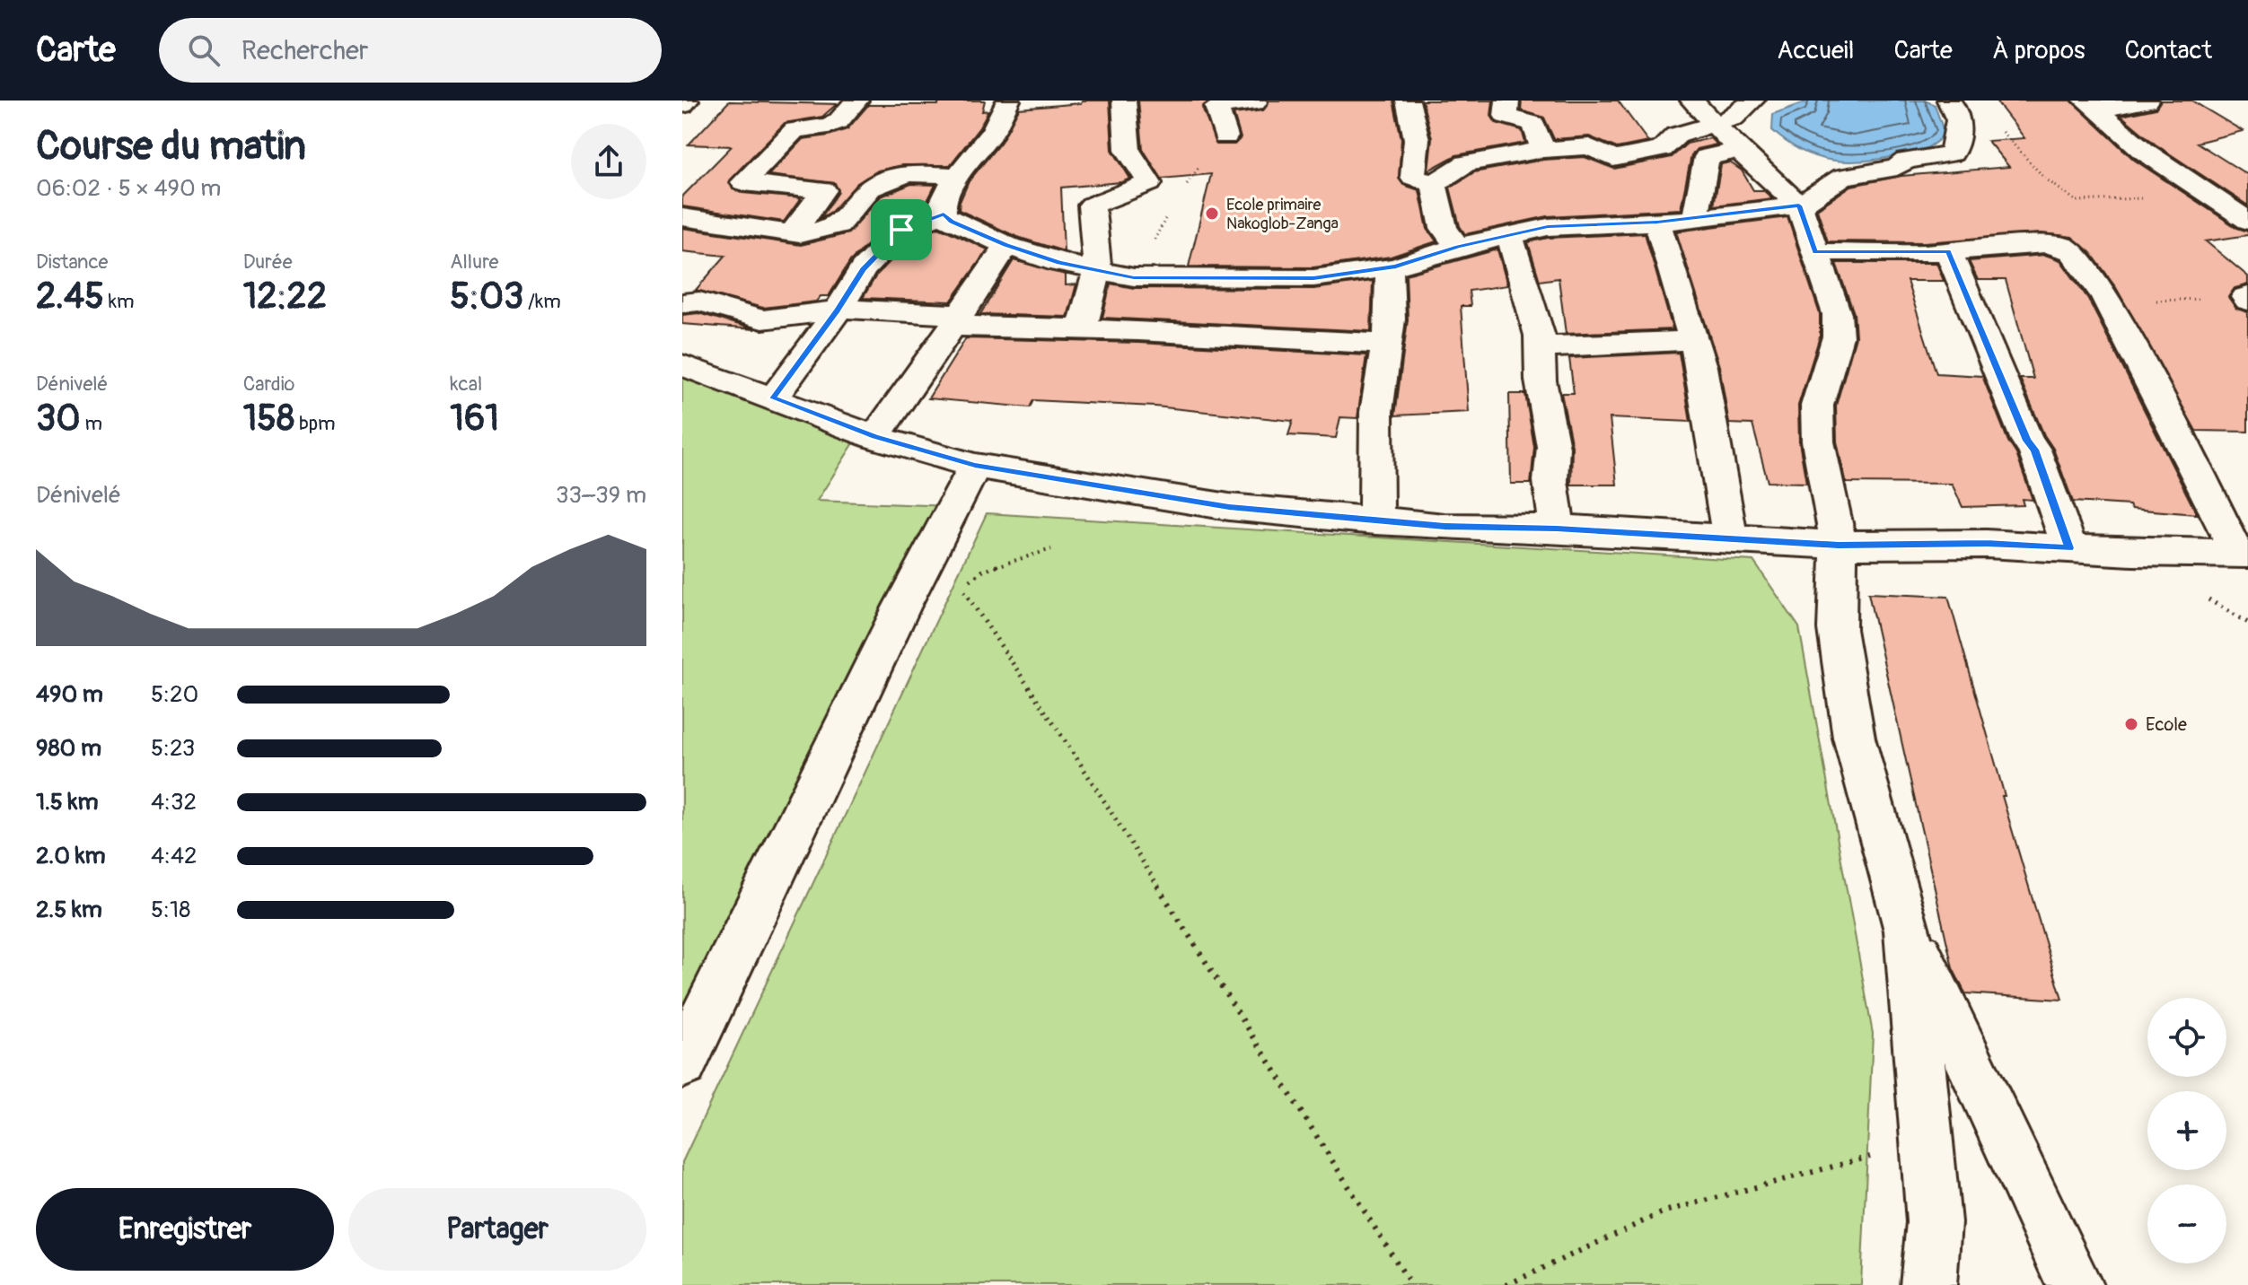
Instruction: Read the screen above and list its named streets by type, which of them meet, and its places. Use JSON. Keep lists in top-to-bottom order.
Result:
{
  "places": ["Ecole primaire Nakoglob-Zanga", "Ecole"],
  "page": {
    "header": "Carte",
    "search": "Rechercher",
    "nav": [
      "Accueil",
      "Carte",
      "À propos",
      "Contact"
    ],
    "heading": ["Course du matin", "06:02 · 5 × 490 m"],
    "stats": [
      ["Distance", "2.45 km"],
      ["Durée", "12:22"],
      ["Allure", "5:03 /km"],
      ["Dénivelé", "30 m"],
      ["Cardio", "158 bpm"],
      ["kcal", "161"]
    ],
    "chart": ["Dénivelé", "33–39 m"],
    "list": [
      {
        "name": "490 m",
        "note": "5:20"
      },
      {
        "name": "980 m",
        "note": "5:23"
      },
      {
        "name": "1.5 km",
        "note": "4:32"
      },
      {
        "name": "2.0 km",
        "note": "4:42"
      },
      {
        "name": "2.5 km",
        "note": "5:18"
      }
    ],
    "map_buttons": ["+", "−"],
    "buttons": ["Enregistrer", "Partager"]
  }
}
